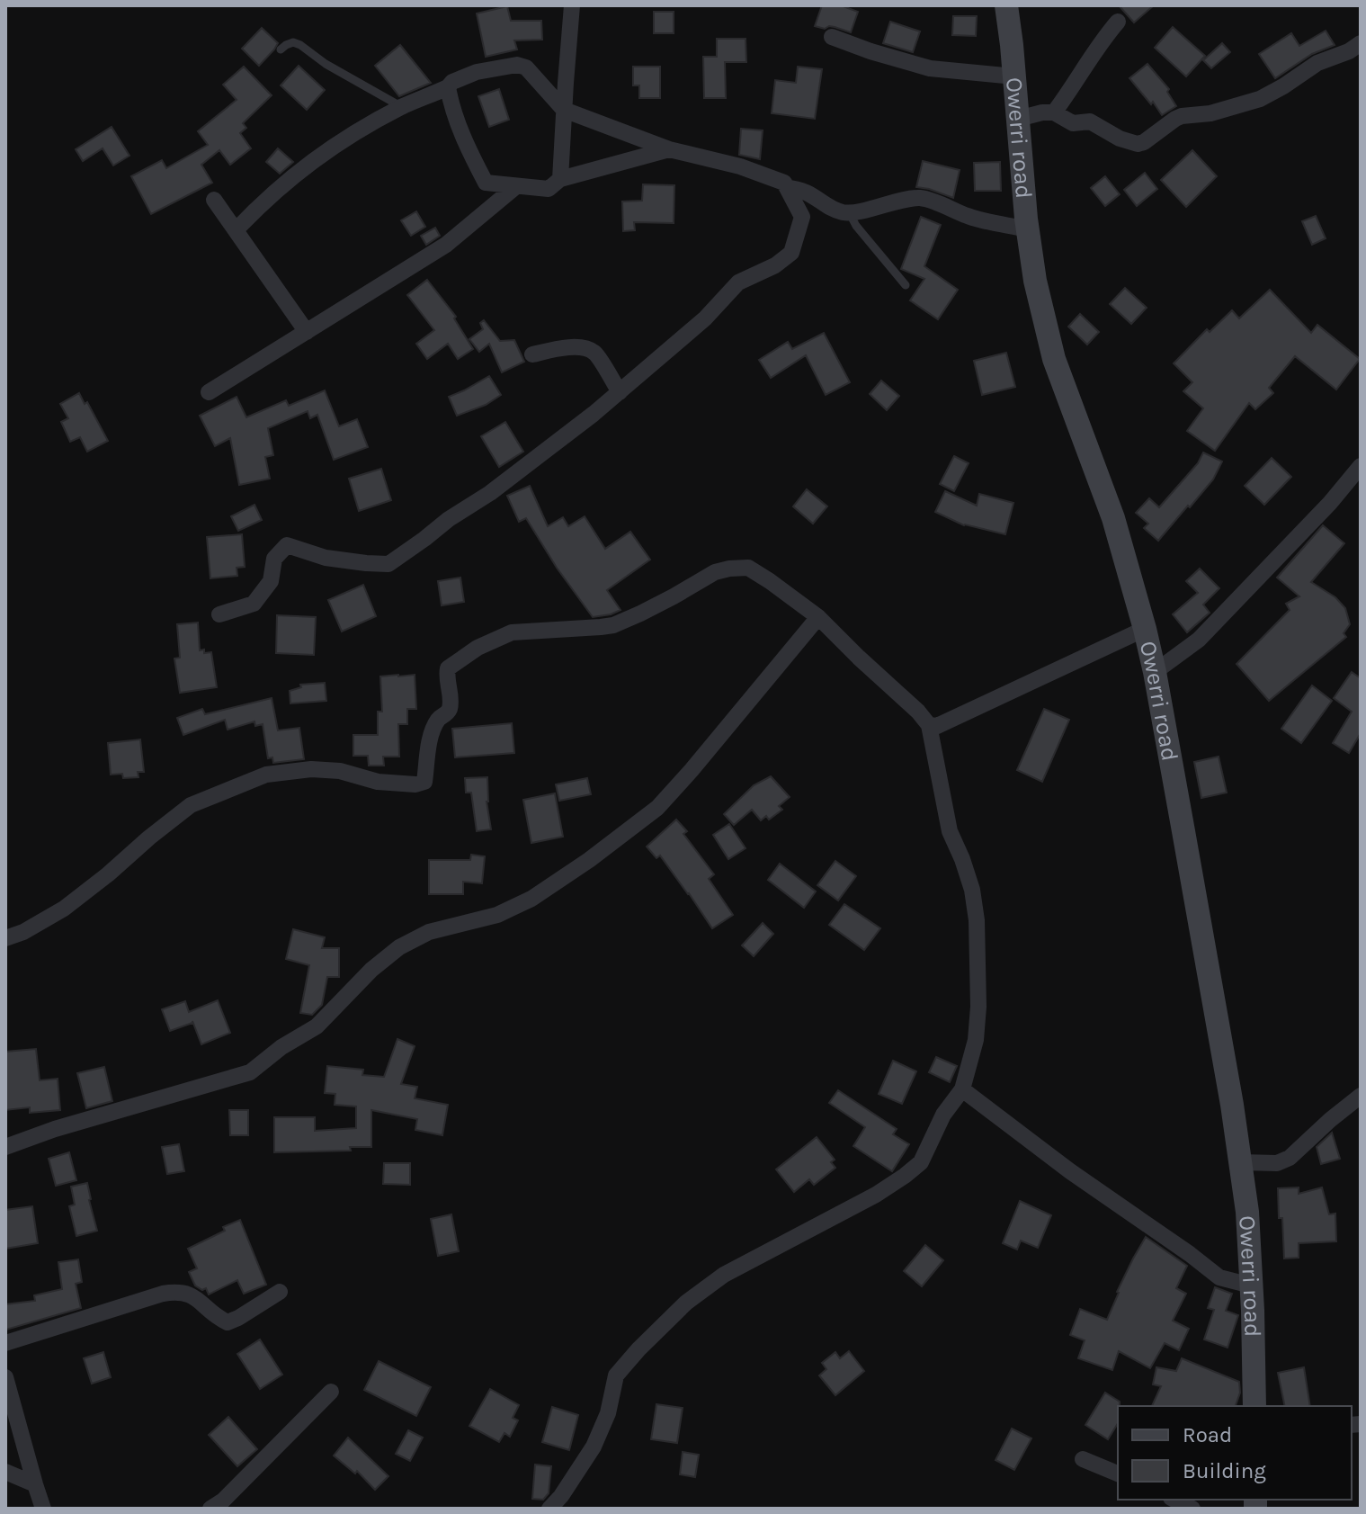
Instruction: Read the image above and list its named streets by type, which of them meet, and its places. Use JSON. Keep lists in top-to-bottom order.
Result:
{
  "streets": {
    "main road": ["Owerri road"]
  },
  "legend": ["Road", "Building"]
}
